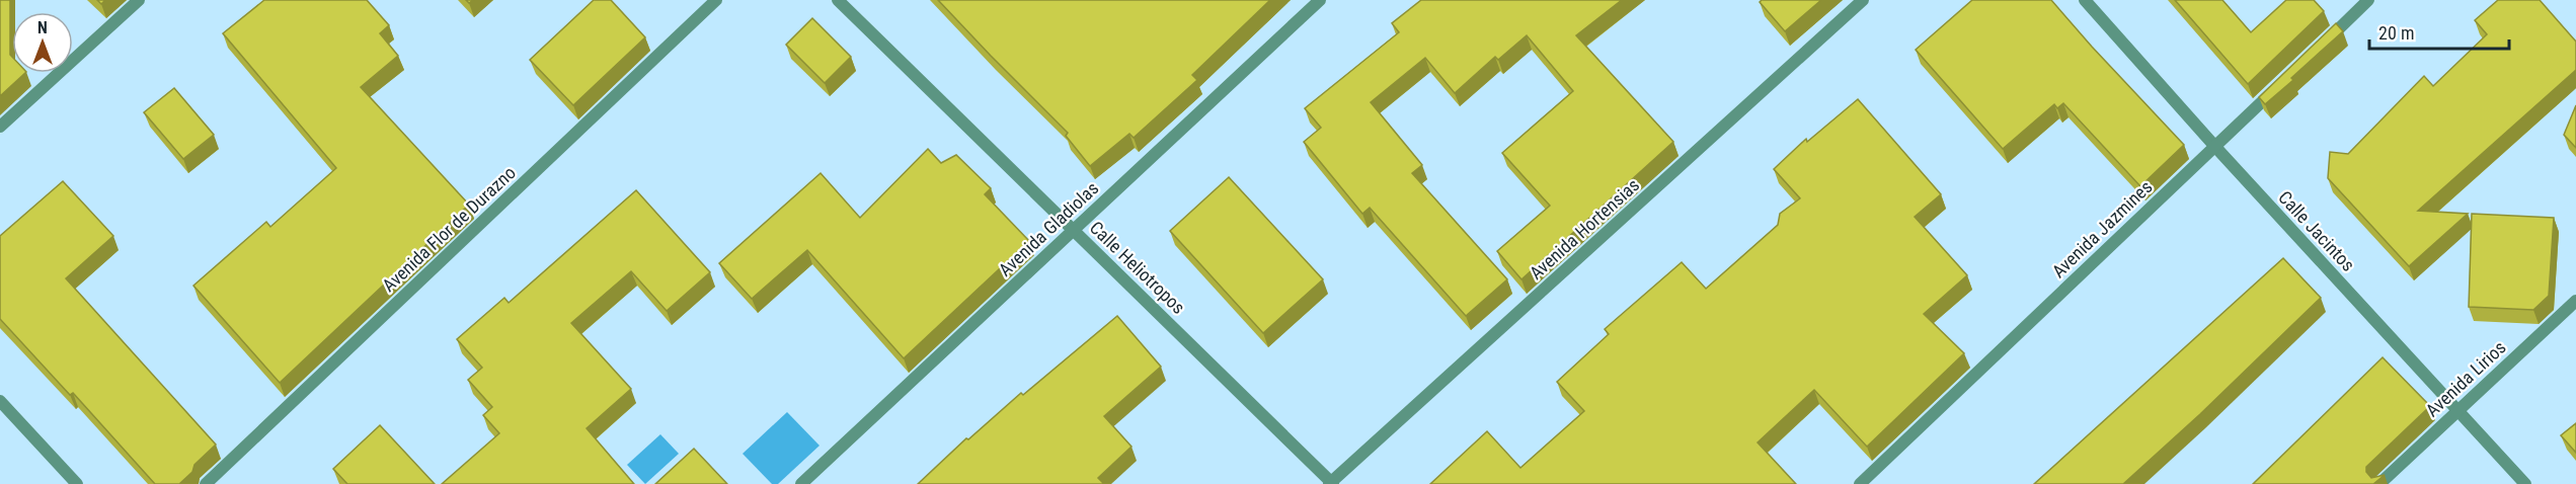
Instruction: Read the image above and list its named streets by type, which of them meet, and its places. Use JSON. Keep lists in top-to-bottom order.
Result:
{
  "streets": {
    "street": [
      "Avenida Flor de Durazno",
      "Avenida Gladiolas",
      "Avenida Hortensias",
      "Avenida Jazmines",
      "Calle Jacintos",
      "Calle Heliotropos",
      "Avenida Lirios"
    ]
  },
  "crossings": [
    ["Avenida Gladiolas", "Calle Heliotropos"],
    ["Avenida Hortensias", "Calle Heliotropos"],
    ["Avenida Jazmines", "Calle Jacintos"],
    ["Calle Jacintos", "Avenida Lirios"]
  ],
  "scale_bar": "20 m",
  "north": "top"
}
